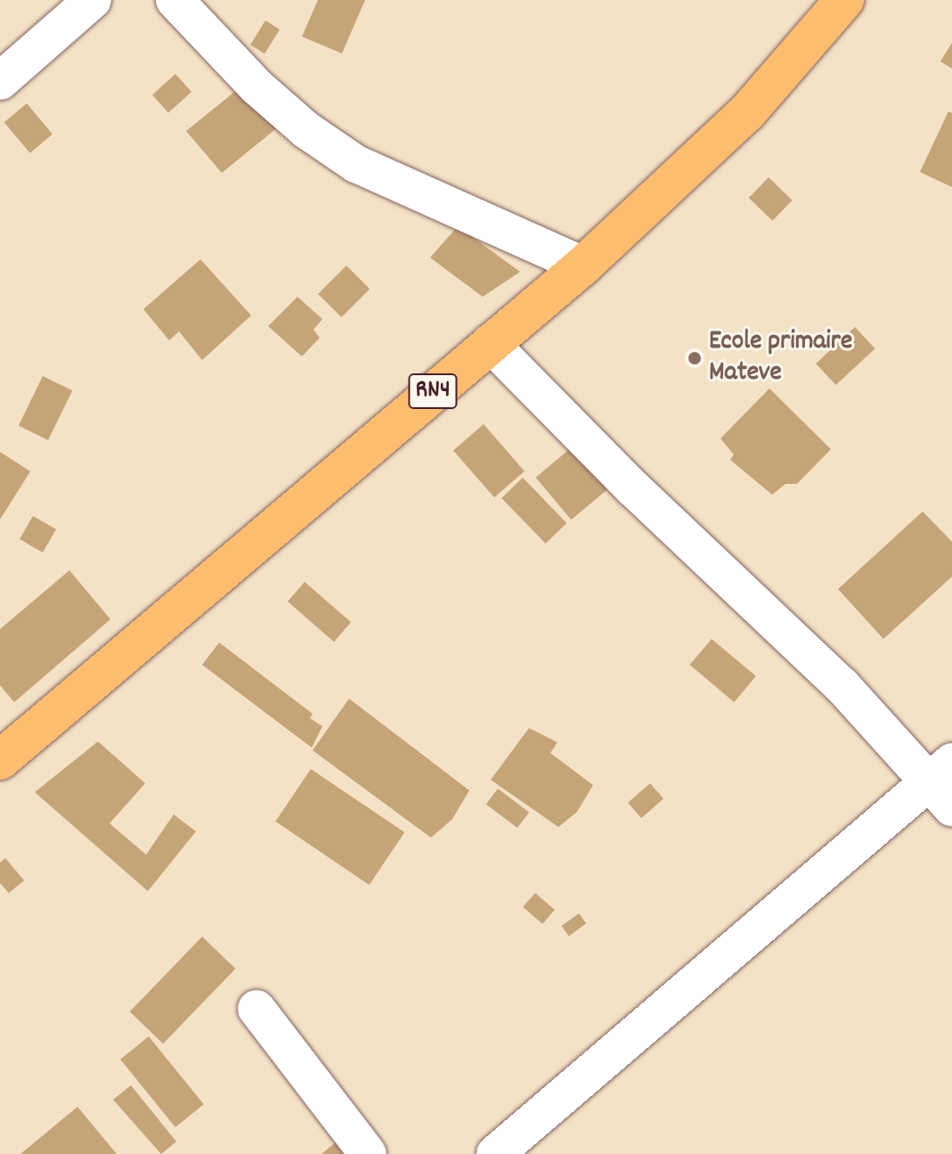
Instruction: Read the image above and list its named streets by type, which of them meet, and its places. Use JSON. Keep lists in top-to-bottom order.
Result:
{
  "streets": {
    "highway": ["RN4"]
  },
  "places": ["Ecole primaire Mateve"]
}
